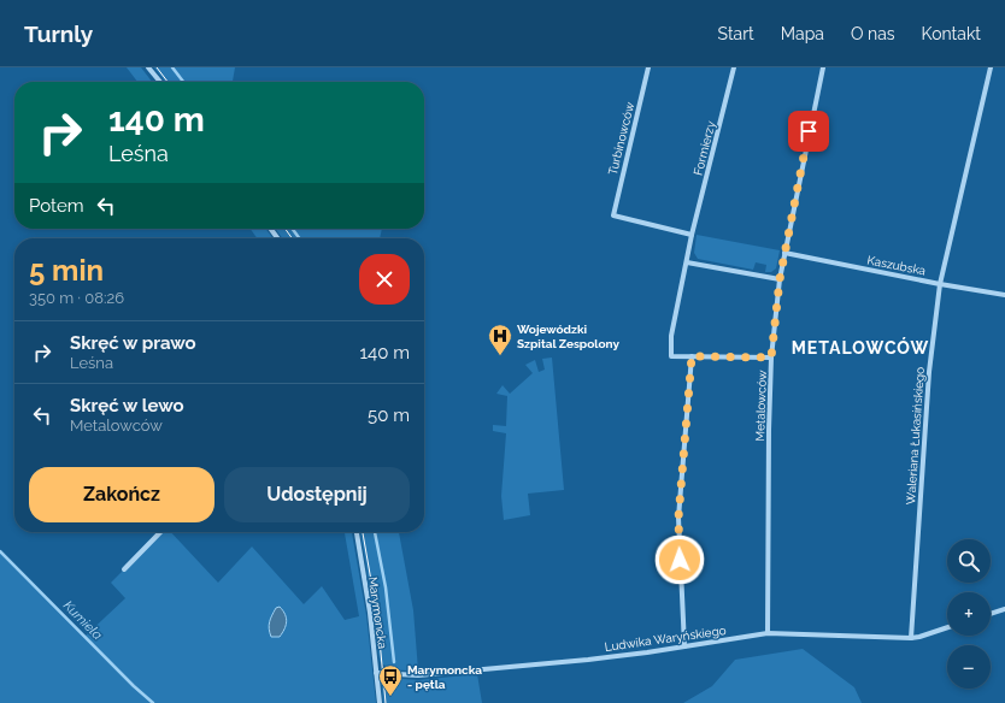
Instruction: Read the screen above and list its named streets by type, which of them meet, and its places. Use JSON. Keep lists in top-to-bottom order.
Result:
{
  "streets": {
    "street": [
      "Turbinowców",
      "Formierzy",
      "Kaszubska",
      "Metalowców",
      "Waleriana Łukasińskiego",
      "Marymoncka",
      "Ludwika Waryńskiego"
    ]
  },
  "crossings": [
    ["Turbinowców", "Formierzy"],
    ["Kaszubska", "Metalowców"],
    ["Kaszubska", "Waleriana Łukasińskiego"],
    ["Metalowców", "Ludwika Waryńskiego"],
    ["Waleriana Łukasińskiego", "Ludwika Waryńskiego"],
    ["Marymoncka", "Ludwika Waryńskiego"]
  ],
  "districts": ["METALOWCÓW"],
  "water": ["Kumiela"],
  "places": {
    "hospital": ["Wojewódzki Szpital Zespolony"],
    "bus stop": ["Marymoncka - pętla"]
  },
  "page": {
    "header": "Turnly",
    "nav": [
      "Start",
      "Mapa",
      "O nas",
      "Kontakt"
    ],
    "turn": ["140 m", "Leśna"],
    "then": "Potem",
    "heading": ["5 min", "350 m · 08:26"],
    "list": [
      {
        "name": "Skręć w prawo",
        "note": "Leśna",
        "value": "140 m"
      },
      {
        "name": "Skręć w lewo",
        "note": "Metalowców",
        "value": "50 m"
      }
    ],
    "buttons": ["Zakończ", "Udostępnij"],
    "map_buttons": ["+", "−"]
  }
}
